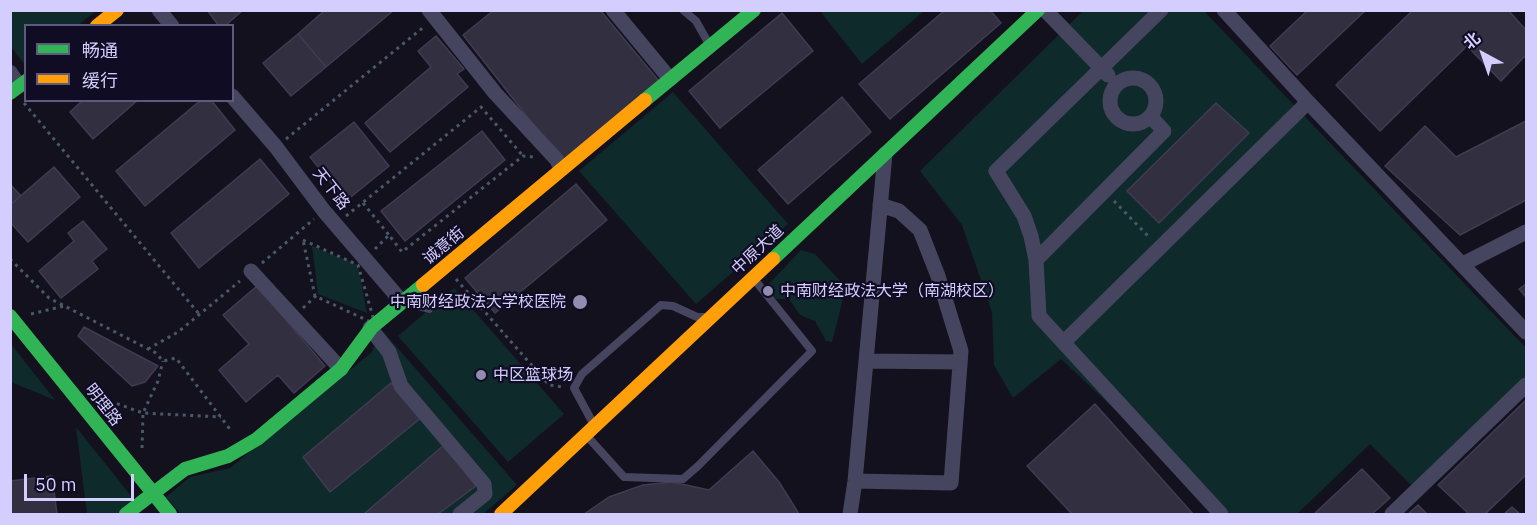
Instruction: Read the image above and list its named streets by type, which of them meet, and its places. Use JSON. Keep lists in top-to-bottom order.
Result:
{
  "streets": {
    "street": [
      "天下路",
      "诚意街",
      "中原大道",
      "明理路"
    ]
  },
  "crossings": [
    ["天下路", "诚意街"],
    ["诚意街", "明理路"]
  ],
  "places": ["中南财经政法大学（南湖校区）", "中南财经政法大学校医院", "中区篮球场"],
  "legend": ["畅通", "缓行"],
  "scale_bar": "50 m",
  "north": "top left"
}
